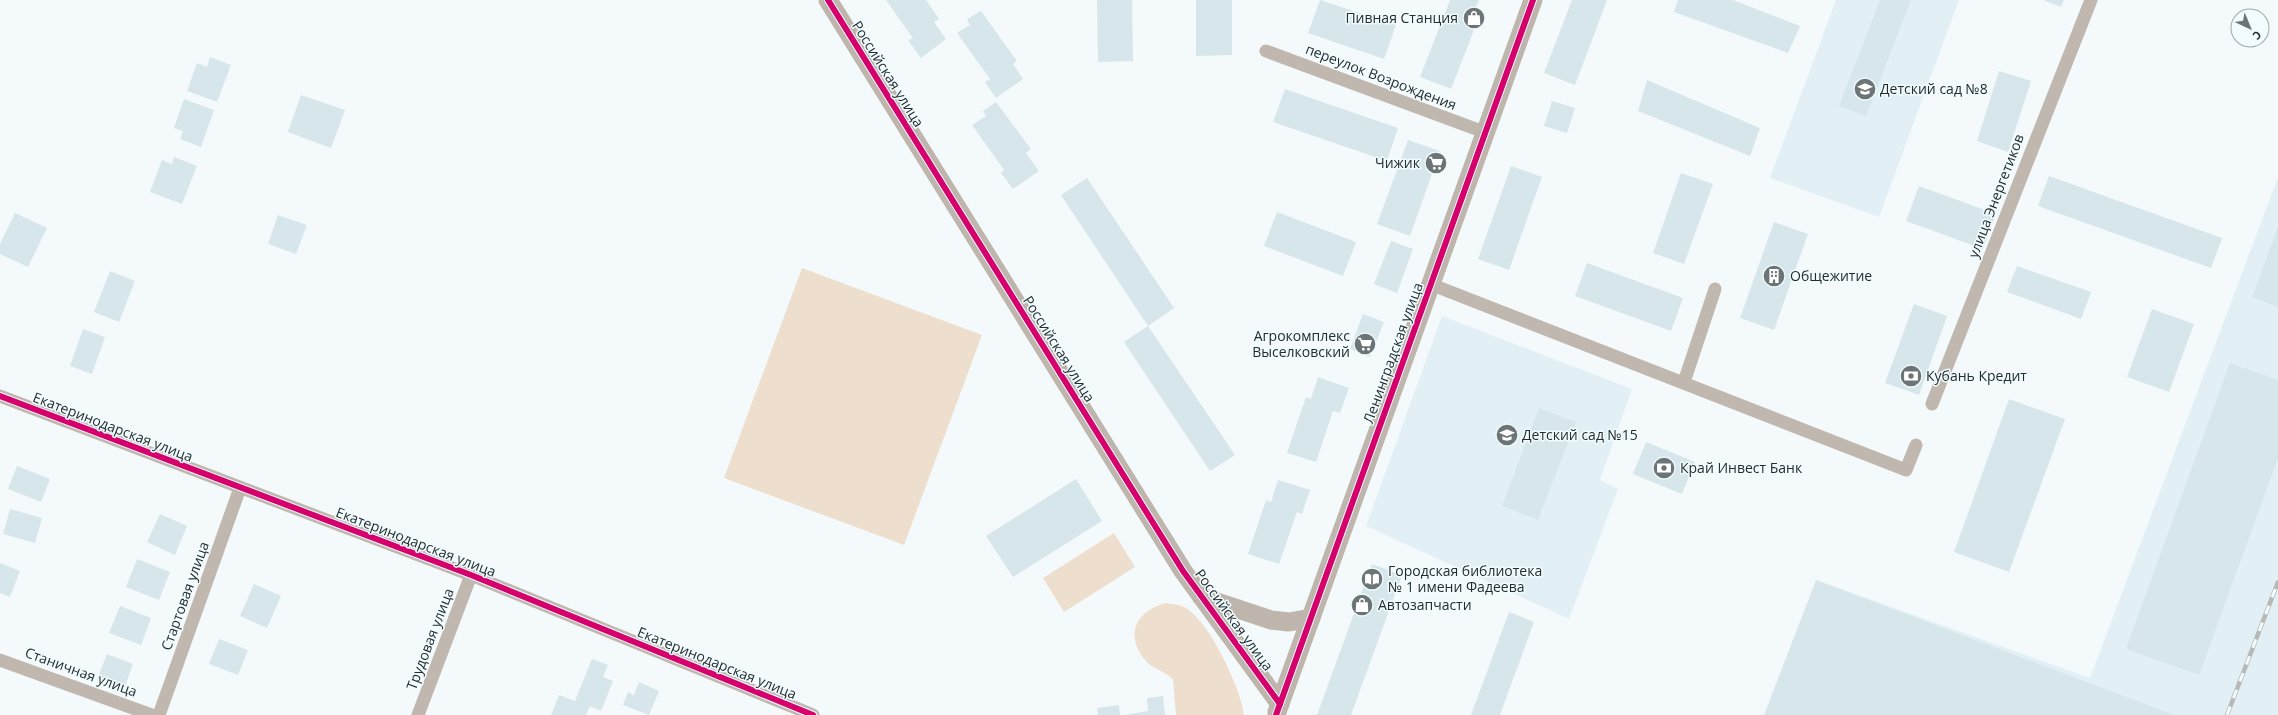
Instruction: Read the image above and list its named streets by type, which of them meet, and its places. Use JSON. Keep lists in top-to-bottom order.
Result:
{
  "streets": {
    "street": [
      "Российская улица",
      "переулок Возрождения",
      "улица Энергетиков",
      "Ленинградская улица",
      "Екатеринодарская улица",
      "Стартовая улица",
      "Трудовая улица",
      "Станичная улица"
    ]
  },
  "crossings": [
    ["Российская улица", "Ленинградская улица"],
    ["переулок Возрождения", "Ленинградская улица"],
    ["Екатеринодарская улица", "Стартовая улица"],
    ["Екатеринодарская улица", "Трудовая улица"]
  ],
  "places": {
    "shop": ["Пивная Станция", "Автозапчасти"],
    "school or university": ["Детский сад №8", "Детский сад №15"],
    "supermarket": ["Чижик", "Агрокомплекс Выселковский"],
    "building": ["Общежитие"],
    "bank": ["Кубань Кредит", "Край Инвест Банк"],
    "library": ["Городская библиотека № 1 имени Фадеева"]
  },
  "north": "bottom right"
}
